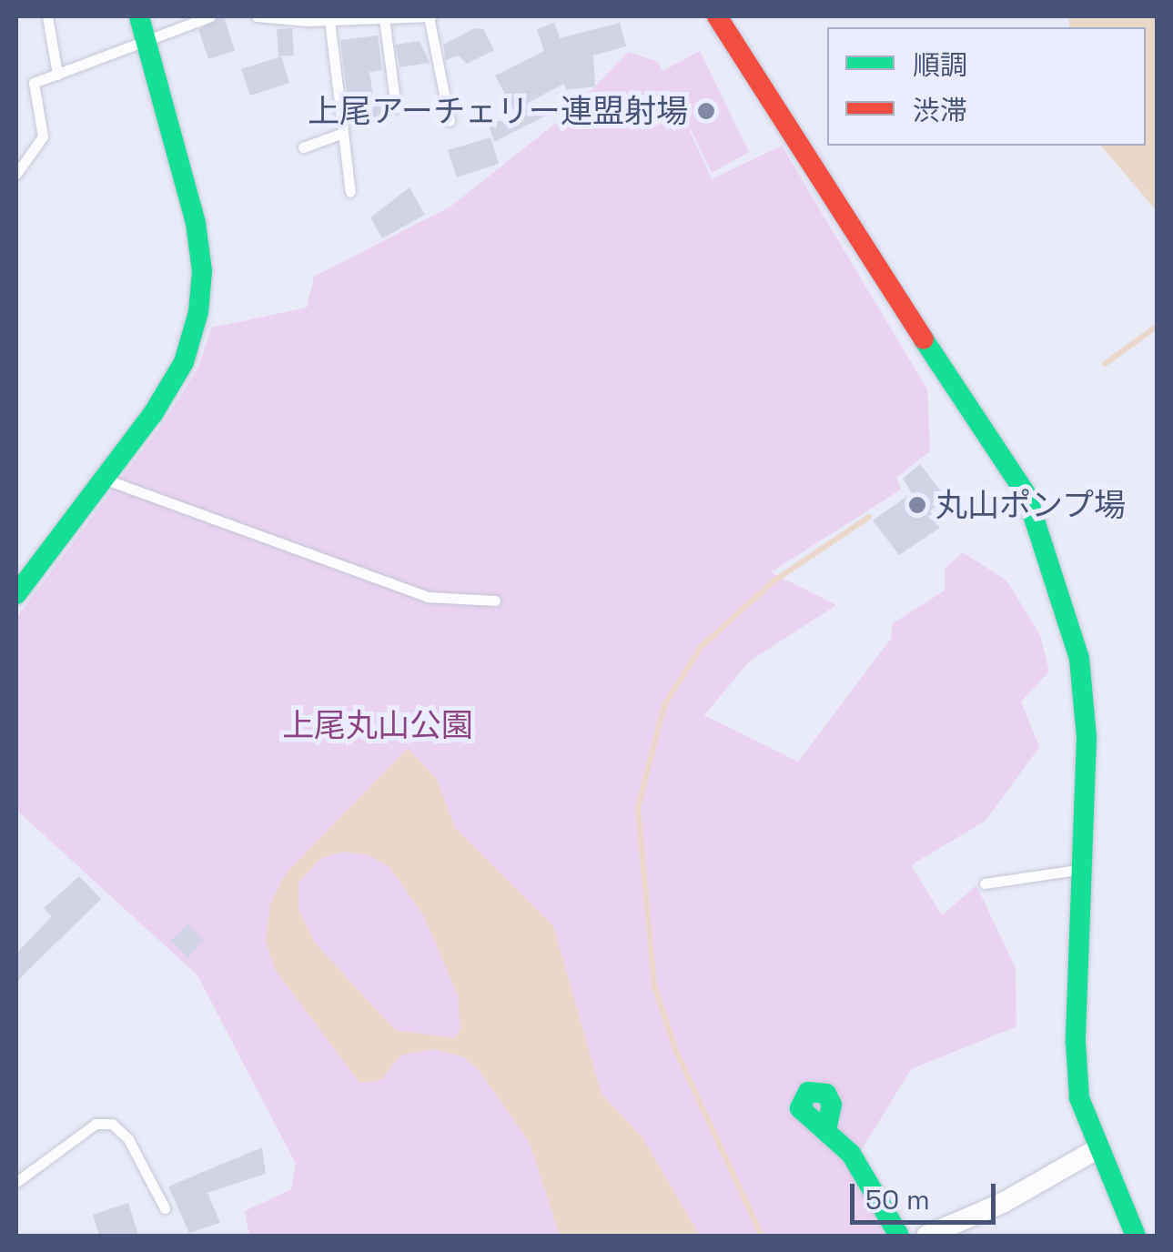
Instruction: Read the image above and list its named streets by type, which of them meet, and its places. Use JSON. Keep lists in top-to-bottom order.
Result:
{
  "parks": ["上尾丸山公園"],
  "places": ["上尾アーチェリー連盟射場", "丸山ポンプ場"],
  "legend": ["順調", "渋滞"],
  "scale_bar": "50 m"
}
